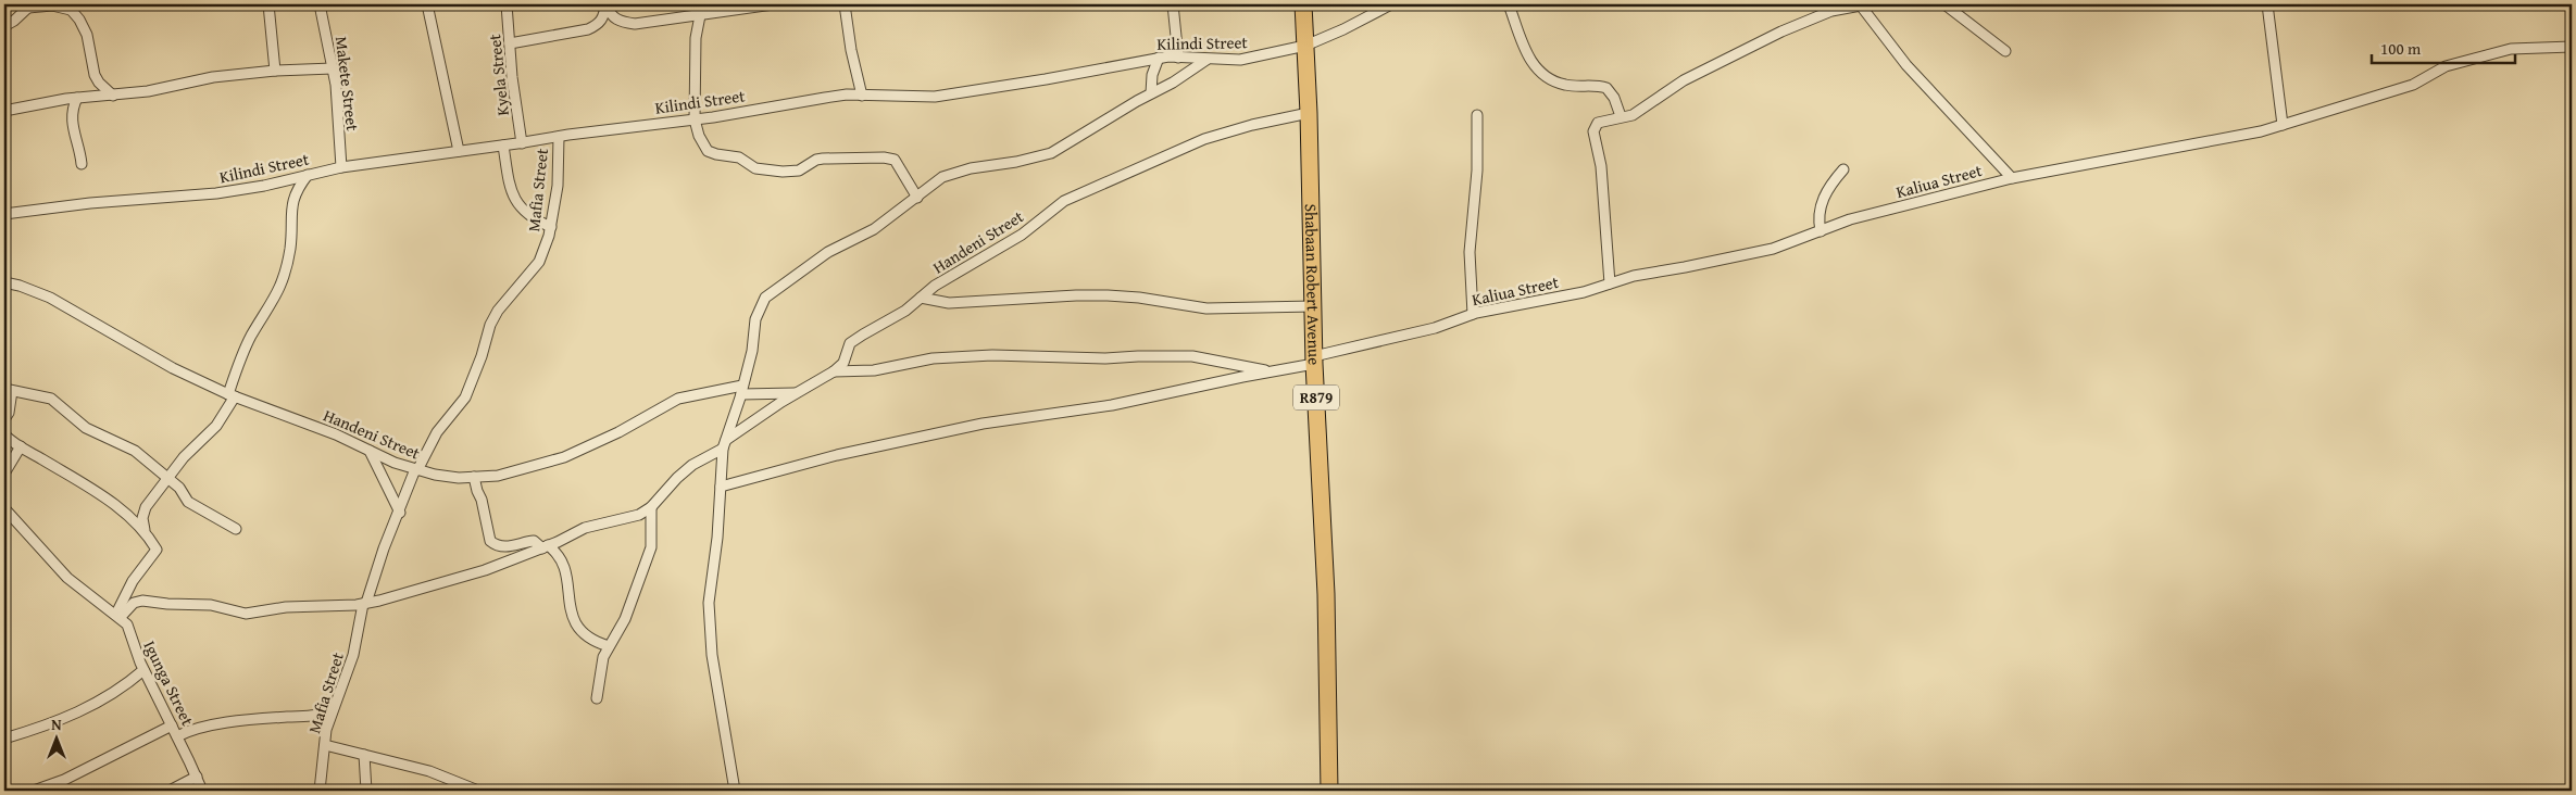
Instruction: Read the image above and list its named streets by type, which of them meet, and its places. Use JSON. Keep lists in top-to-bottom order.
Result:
{
  "streets": {
    "main road": ["Shabaan Robert Avenue", "R879"],
    "street": [
      "Kilindi Street",
      "Kyela Street",
      "Makete Street",
      "Kaliua Street",
      "Mafia Street",
      "Handeni Street",
      "Igunga Street"
    ]
  },
  "crossings": [
    ["Kilindi Street", "Kyela Street"],
    ["Kilindi Street", "Makete Street"],
    ["Kilindi Street", "Mafia Street"],
    ["Kilindi Street", "Shabaan Robert Avenue"],
    ["Kaliua Street", "Shabaan Robert Avenue"],
    ["Mafia Street", "Handeni Street"],
    ["Handeni Street", "Shabaan Robert Avenue"]
  ],
  "scale_bar": "100 m",
  "north": "top"
}
